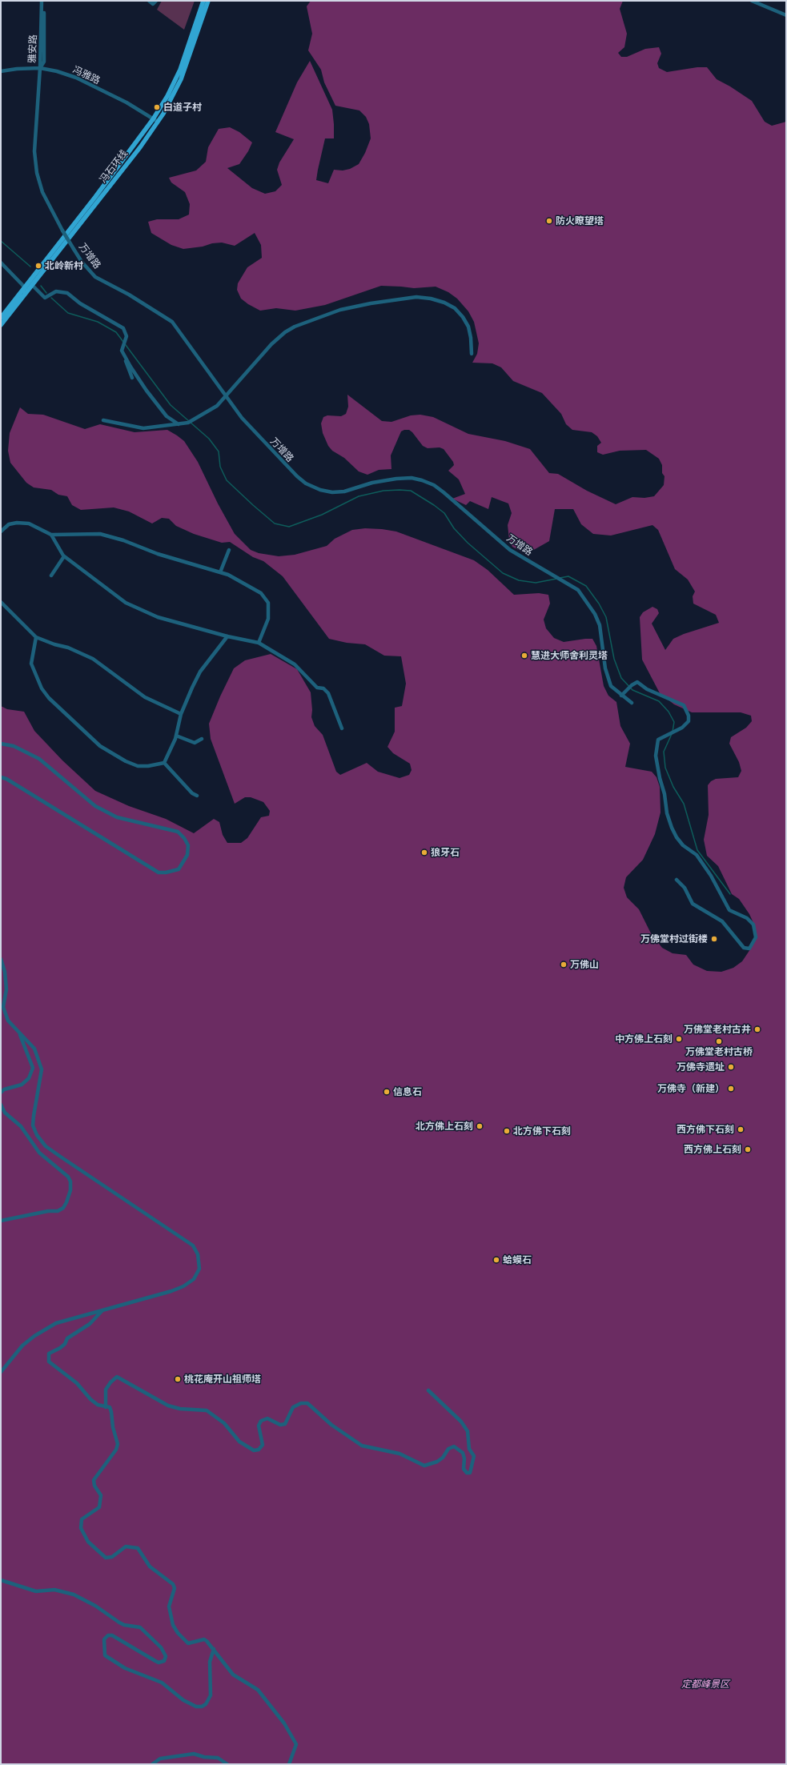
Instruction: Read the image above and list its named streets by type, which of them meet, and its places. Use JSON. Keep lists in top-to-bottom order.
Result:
{
  "streets": {
    "main road": ["冯石环线"],
    "street": ["雅安路", "冯雅路", "万增路"]
  },
  "crossings": [
    ["雅安路", "冯雅路"],
    ["雅安路", "万增路"],
    ["冯雅路", "冯石环线"],
    ["冯雅路", "万增路"]
  ],
  "parks": ["定都峰景区"],
  "places": [
    "白道子村",
    "防火瞭望塔",
    "北岭新村",
    "慧进大师舍利灵塔",
    "狼牙石",
    "万佛堂村过街楼",
    "万佛山",
    "万佛堂老村古井",
    "中方佛上石刻",
    "万佛堂老村古桥",
    "万佛寺遗址",
    "万佛寺（新建）",
    "信息石",
    "北方佛上石刻",
    "西方佛下石刻",
    "北方佛下石刻",
    "西方佛上石刻",
    "蛤蟆石",
    "桃花庵开山祖师塔"
  ]
}
